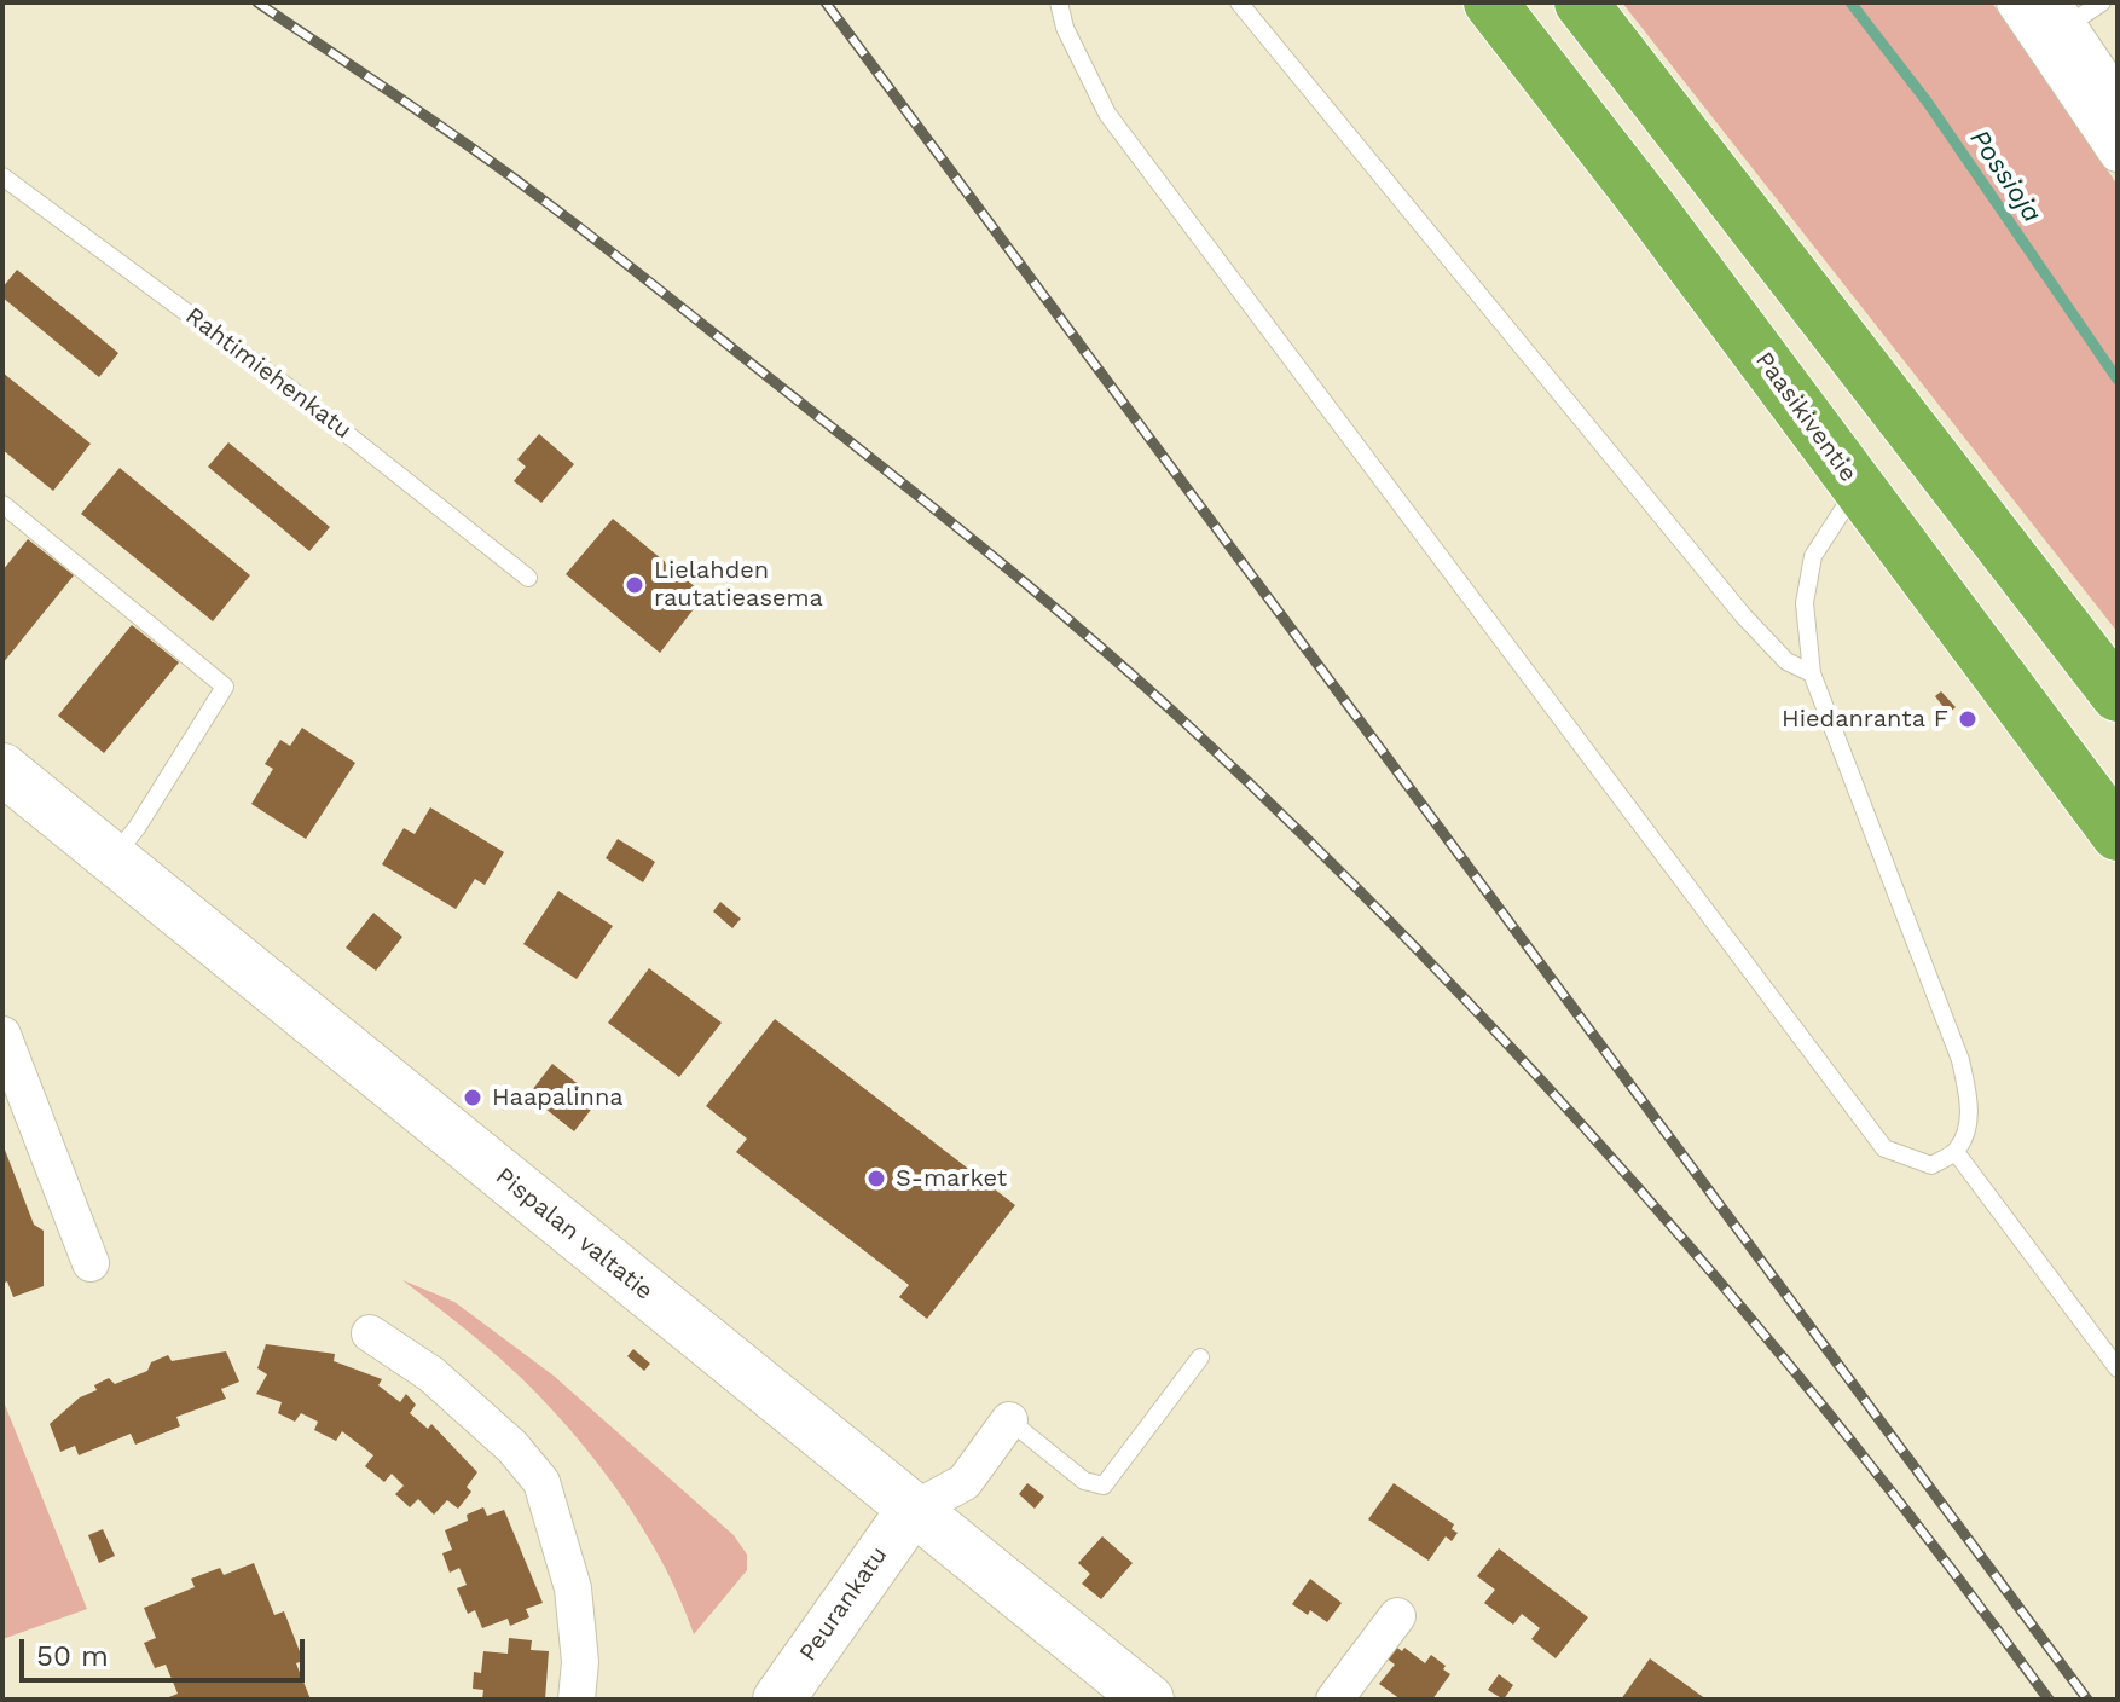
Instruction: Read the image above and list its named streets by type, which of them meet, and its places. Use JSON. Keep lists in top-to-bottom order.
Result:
{
  "streets": {
    "highway": ["Paasikiventie"],
    "main road": ["Pispalan valtatie", "Peurankatu"],
    "lane": ["Rahtimiehenkatu"]
  },
  "crossings": [
    ["Pispalan valtatie", "Peurankatu"]
  ],
  "water": ["Possioja"],
  "places": [
    "Lielahden rautatieasema",
    "Hiedanranta F",
    "Haapalinna",
    "S-market"
  ],
  "scale_bar": "50 m"
}
